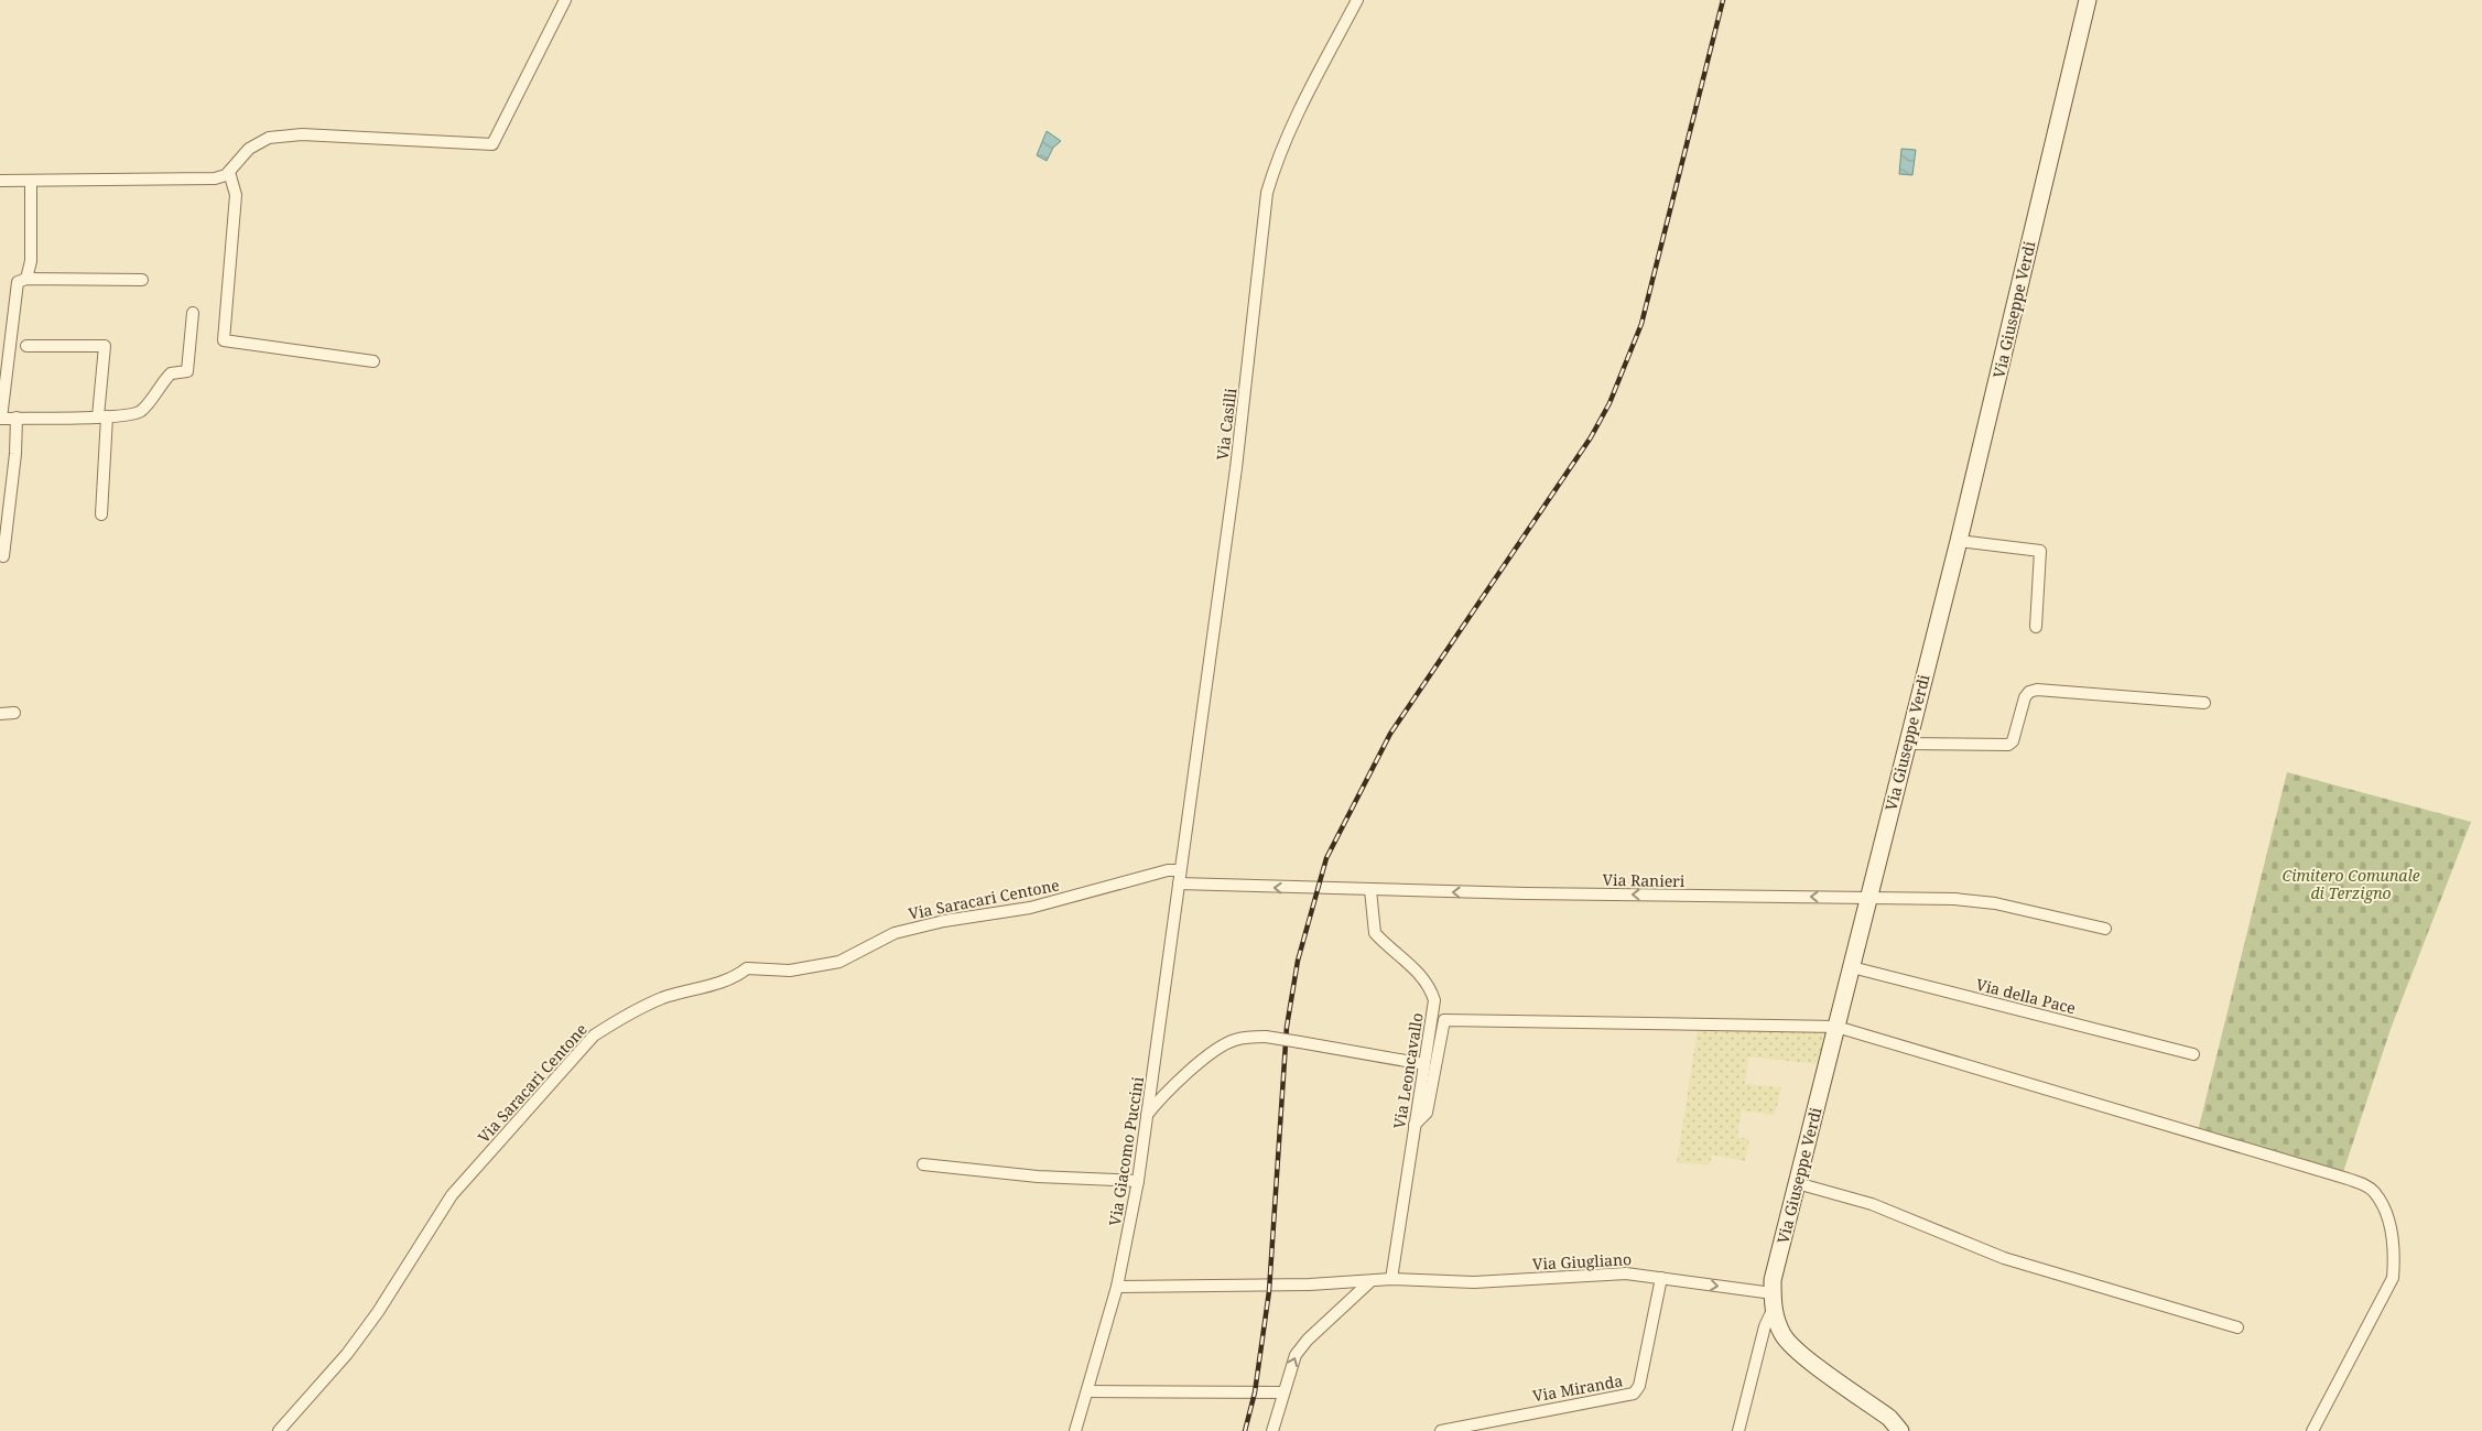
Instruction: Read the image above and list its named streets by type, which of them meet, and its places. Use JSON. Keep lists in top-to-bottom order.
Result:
{
  "streets": {
    "street": [
      "Via Giuseppe Verdi",
      "Via Casilli",
      "Via Ranieri",
      "Via Saracari Centone",
      "Via della Pace",
      "Via Leoncavallo",
      "Via Giacomo Puccini",
      "Via Giugliano",
      "Via Miranda"
    ]
  },
  "crossings": [
    ["Via Giuseppe Verdi", "Via Ranieri"],
    ["Via Giuseppe Verdi", "Via della Pace"],
    ["Via Giuseppe Verdi", "Via Giugliano"],
    ["Via Casilli", "Via Saracari Centone"],
    ["Via Casilli", "Via Giacomo Puccini"],
    ["Via Ranieri", "Via Leoncavallo"],
    ["Via Ranieri", "Via Giacomo Puccini"],
    ["Via Saracari Centone", "Via Giacomo Puccini"],
    ["Via Leoncavallo", "Via Giugliano"],
    ["Via Giacomo Puccini", "Via Giugliano"],
    ["Via Giugliano", "Via Miranda"]
  ],
  "one_way": ["Via Ranieri"],
  "parks": ["Cimitero Comunale di Terzigno"]
}
